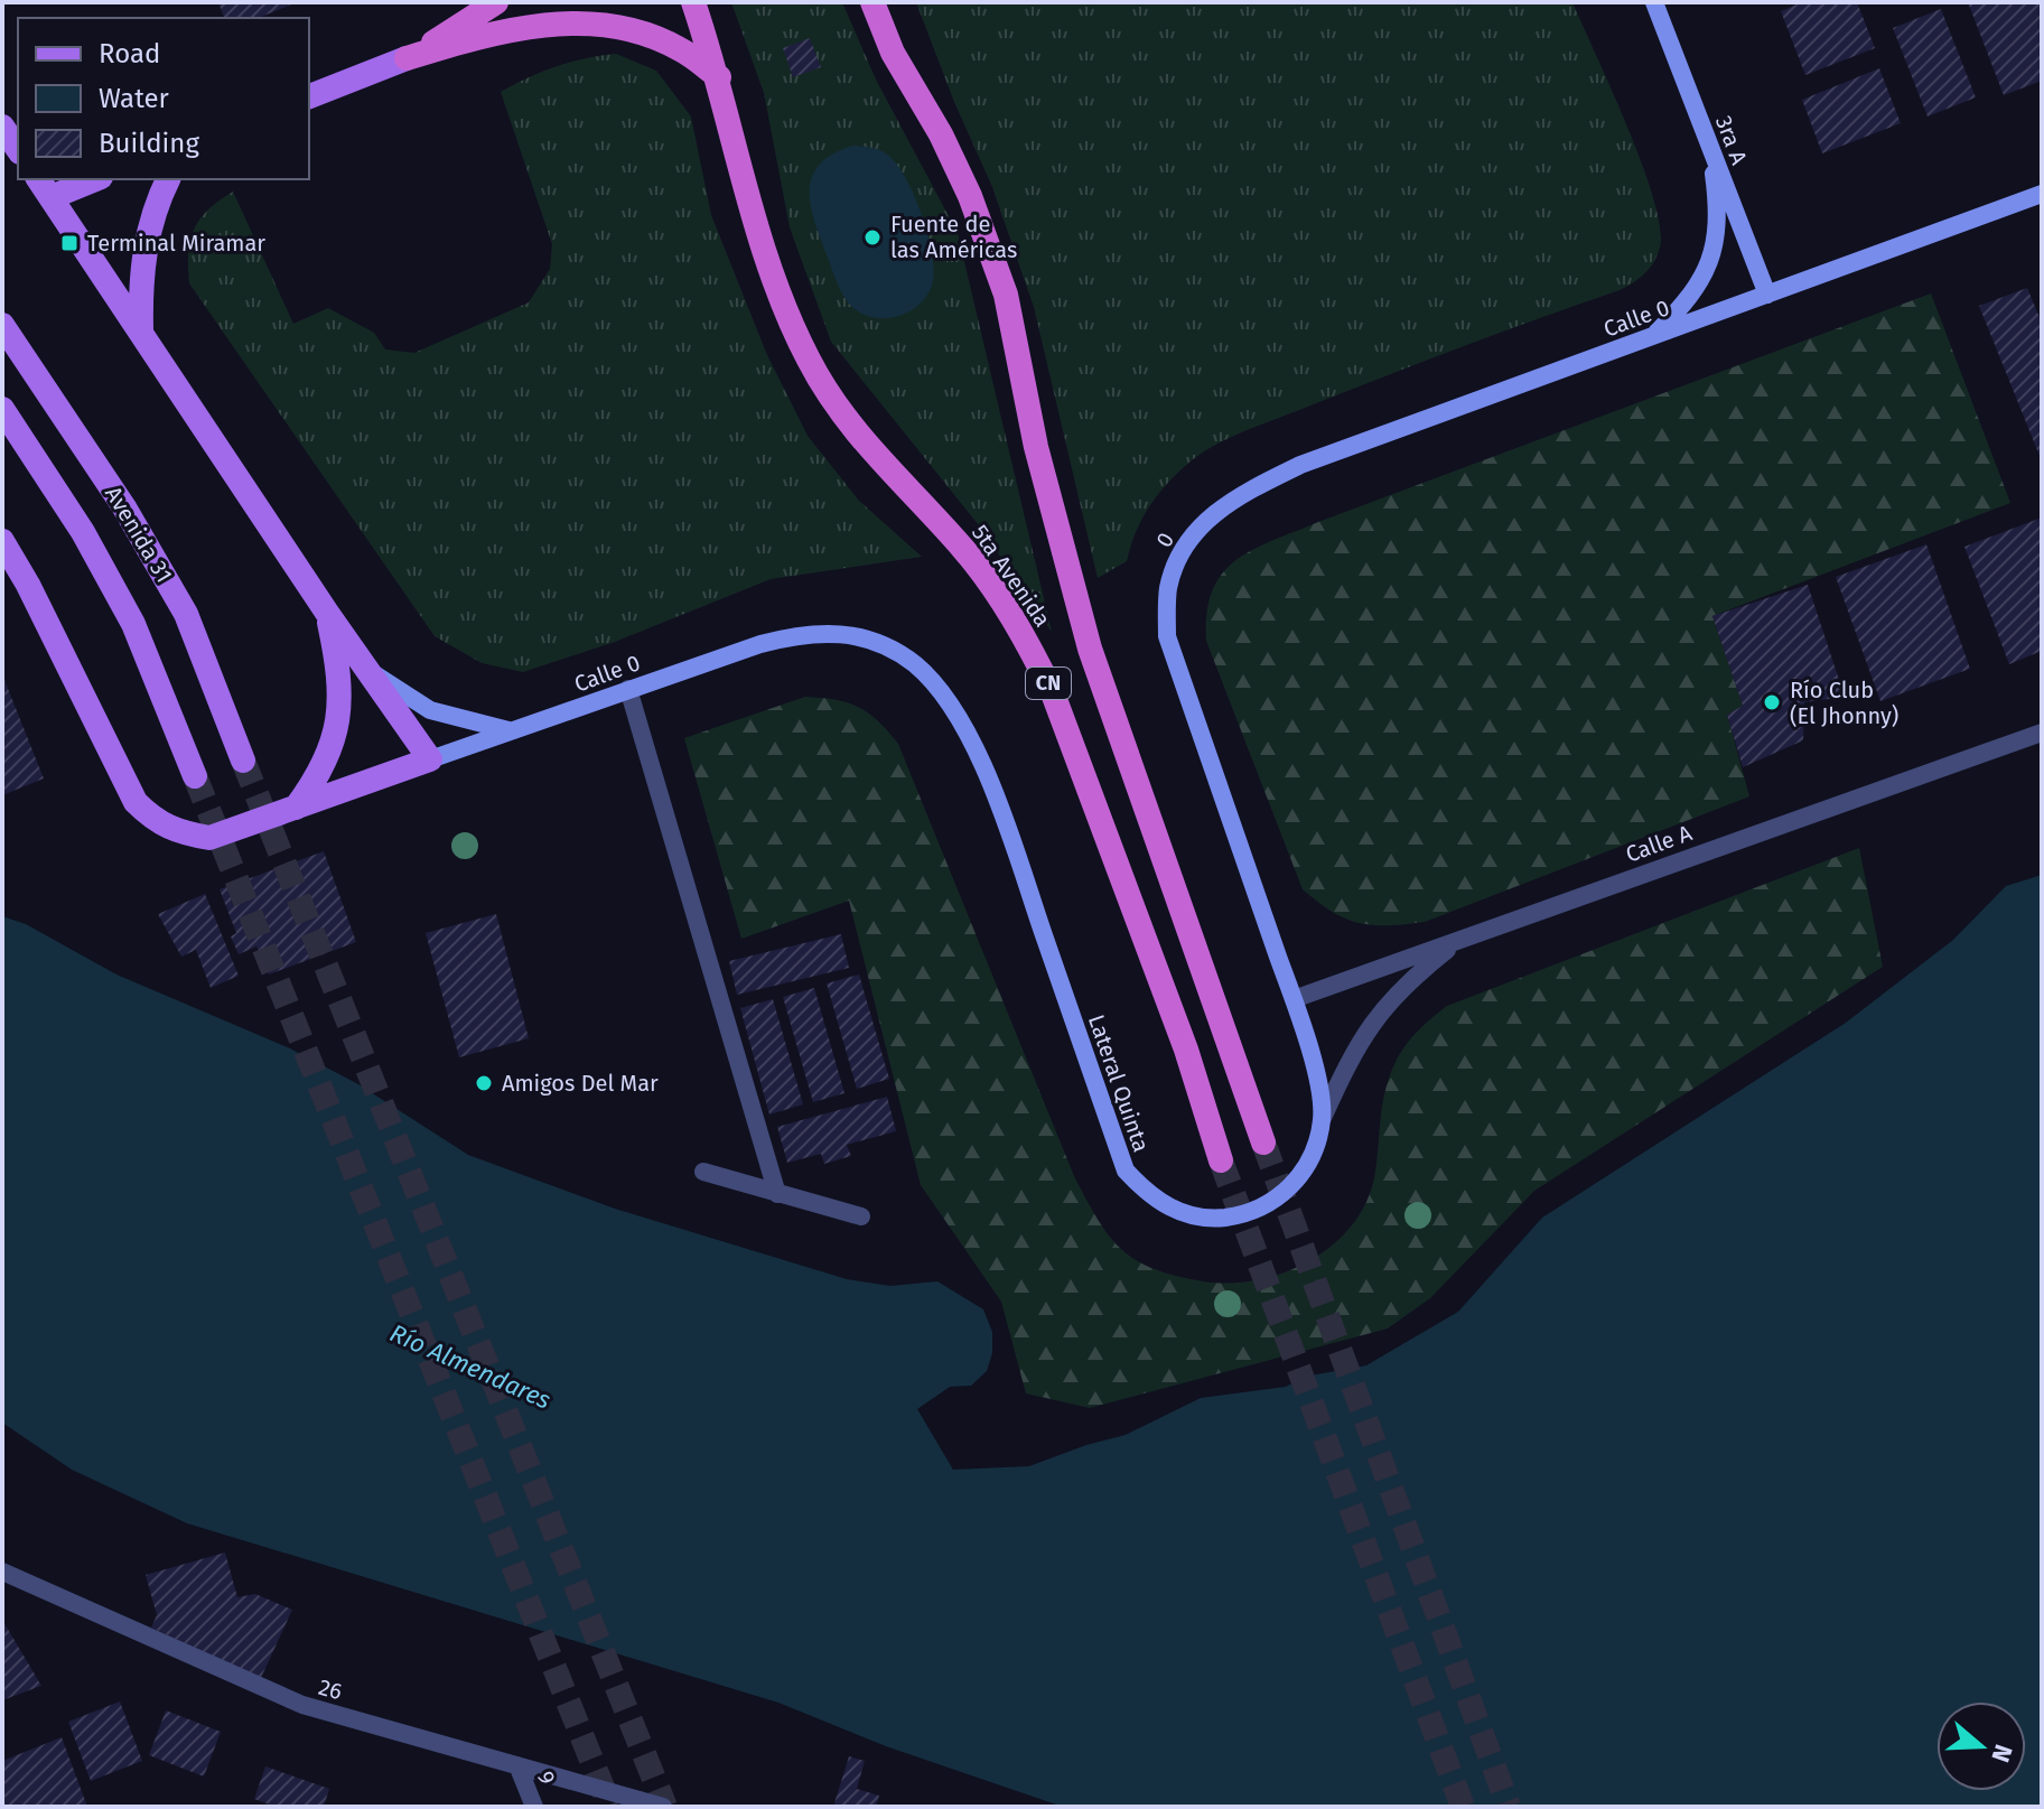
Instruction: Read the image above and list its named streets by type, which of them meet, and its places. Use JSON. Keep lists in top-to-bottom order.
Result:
{
  "streets": {
    "highway": ["5ta Avenida", "CN"],
    "main road": [
      "3ra A",
      "Calle 0",
      "Avenida 31",
      "0",
      "Lateral Quinta"
    ],
    "street": ["Calle A", "26", "9"]
  },
  "crossings": [
    ["3ra A", "Calle 0"],
    ["Calle 0", "0"],
    ["Calle 0", "Lateral Quinta"],
    ["0", "Lateral Quinta"],
    ["Calle A", "Lateral Quinta"],
    ["26", "9"]
  ],
  "water": ["Río Almendares"],
  "places": {
    "other": ["Fuente de las Américas", "Río Club (El Jhonny)", "Amigos Del Mar"],
    "transit": ["Terminal Miramar"]
  },
  "legend": ["Road", "Water", "Building"],
  "north": "right"
}
